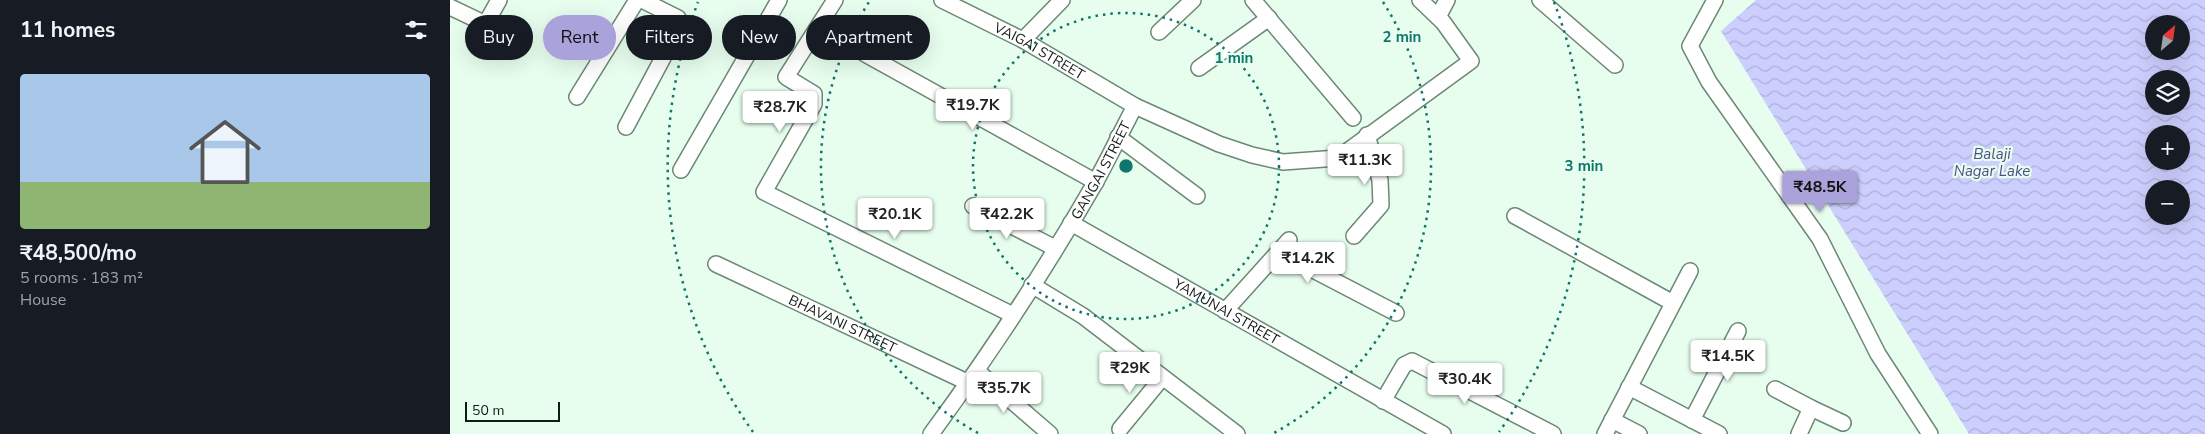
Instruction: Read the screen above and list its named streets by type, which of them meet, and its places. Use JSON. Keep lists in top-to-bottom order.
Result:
{
  "streets": {
    "street": [
      "VAIGAI STREET",
      "GANGAI STREET",
      "YAMUNAI STREET",
      "BHAVANI STREET"
    ]
  },
  "crossings": [
    ["VAIGAI STREET", "GANGAI STREET"],
    ["GANGAI STREET", "YAMUNAI STREET"],
    ["GANGAI STREET", "BHAVANI STREET"]
  ],
  "water": ["Balaji Nagar Lake"],
  "scale_bar": "50 m",
  "north": "top right",
  "page": {
    "heading": "11 homes",
    "map_buttons": ["+", "−"],
    "chip": [
      "Buy",
      "Rent",
      "Filters",
      "New",
      "Apartment"
    ],
    "list": [
      {
        "name": "₹48,500/mo",
        "note": "5 rooms · 183 m² · House"
      }
    ],
    "price": [
      "₹19.7K",
      "₹28.7K",
      "₹11.3K",
      "₹48.5K",
      "₹20.1K",
      "₹42.2K",
      "₹14.2K",
      "₹14.5K",
      "₹29K",
      "₹30.4K",
      "₹35.7K"
    ],
    "scale": "50 m"
  },
  "rings": ["2 min", "1 min", "3 min"]
}
